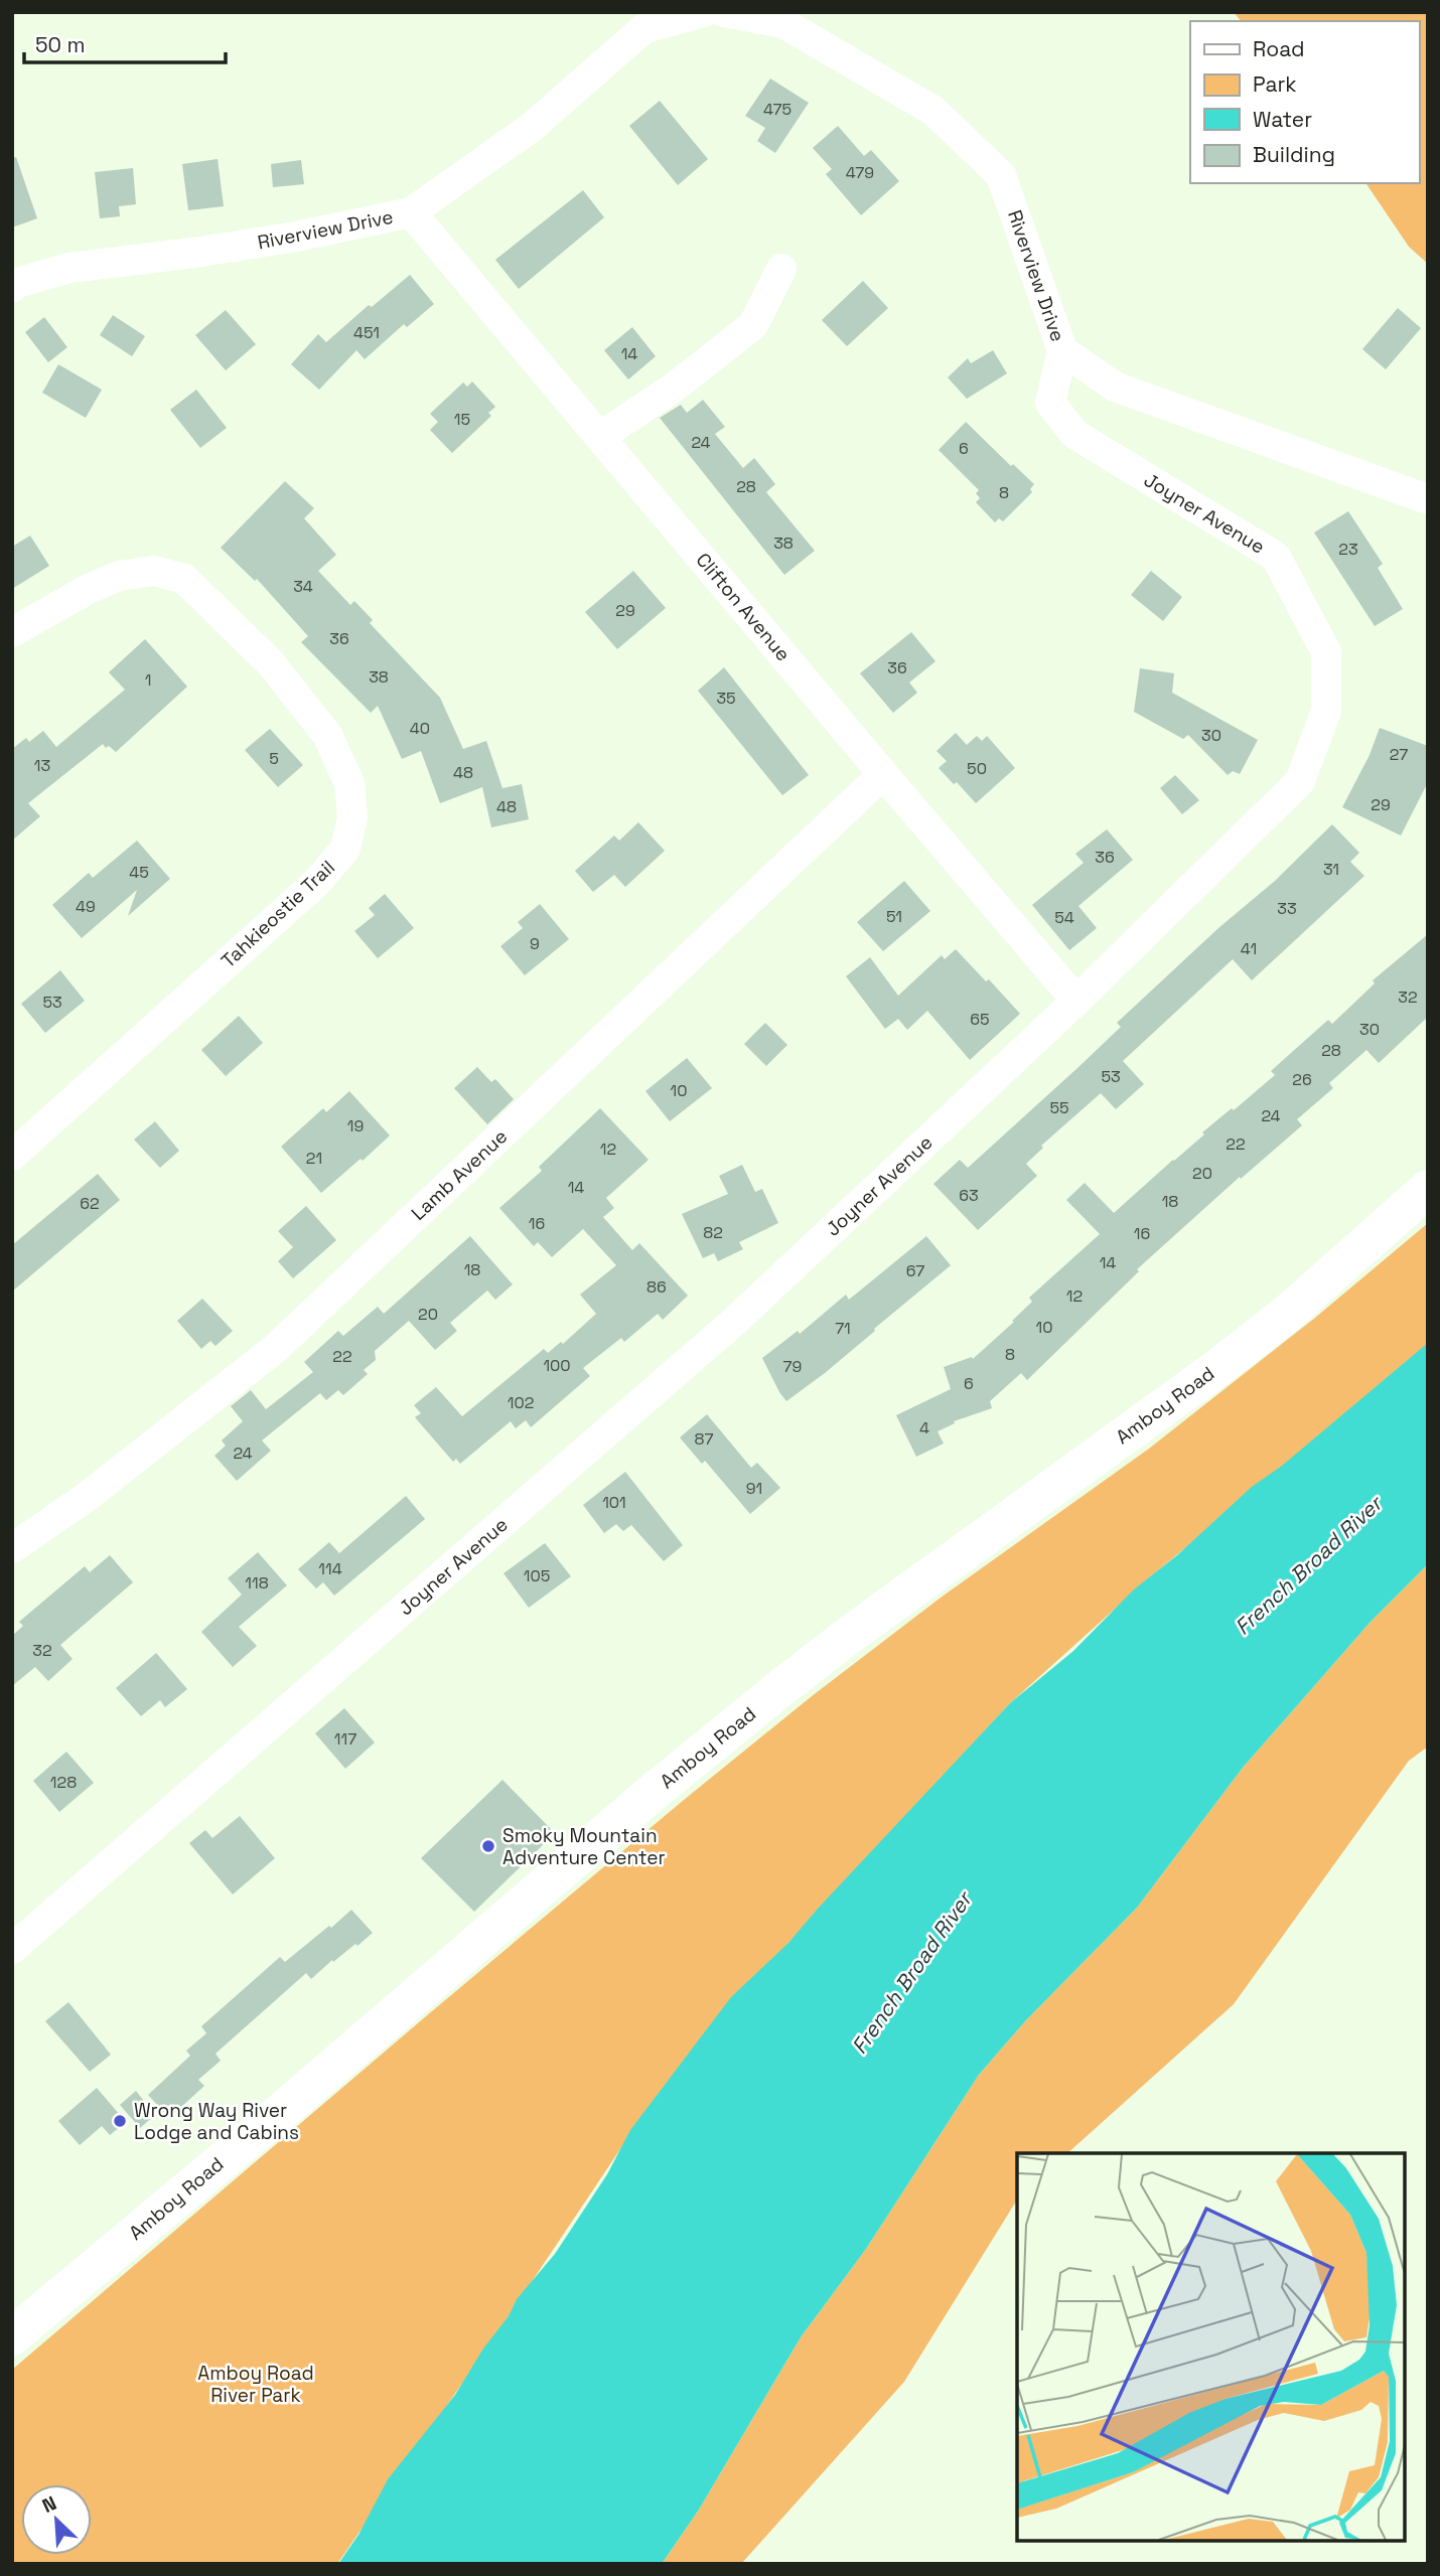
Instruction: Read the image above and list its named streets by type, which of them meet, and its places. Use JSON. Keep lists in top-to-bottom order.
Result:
{
  "streets": {
    "main road": ["Amboy Road"],
    "street": [
      "Riverview Drive",
      "Joyner Avenue",
      "Clifton Avenue",
      "Tahkieostie Trail",
      "Lamb Avenue"
    ]
  },
  "crossings": [
    ["Riverview Drive", "Joyner Avenue"],
    ["Riverview Drive", "Clifton Avenue"],
    ["Joyner Avenue", "Clifton Avenue"],
    ["Clifton Avenue", "Lamb Avenue"]
  ],
  "water": ["French Broad River"],
  "parks": ["Amboy Road River Park"],
  "places": ["Smoky Mountain Adventure Center", "Wrong Way River Lodge and Cabins"],
  "house_numbers": [
    "475",
    "479",
    "451",
    "14",
    "15",
    "24",
    "6",
    "28",
    "8",
    "38",
    "23",
    "34",
    "29",
    "36",
    "36",
    "38",
    "1",
    "35",
    "40",
    "30",
    "27",
    "5",
    "13",
    "50",
    "48",
    "29",
    "48",
    "36",
    "31",
    "45",
    "49",
    "33",
    "51",
    "54",
    "9",
    "41",
    "32",
    "53",
    "65",
    "30",
    "28",
    "53",
    "26",
    "10",
    "55",
    "24",
    "19",
    "22",
    "12",
    "21",
    "20",
    "14",
    "63",
    "18",
    "62",
    "16",
    "82",
    "16",
    "14",
    "18",
    "67",
    "86",
    "12",
    "20",
    "10",
    "71",
    "8",
    "22",
    "100",
    "79",
    "6",
    "102",
    "4",
    "87",
    "24",
    "91",
    "101",
    "114",
    "105",
    "118",
    "32",
    "117",
    "128"
  ],
  "legend": [
    "Road",
    "Park",
    "Water",
    "Building"
  ],
  "scale_bar": "50 m",
  "north": "top left"
}
